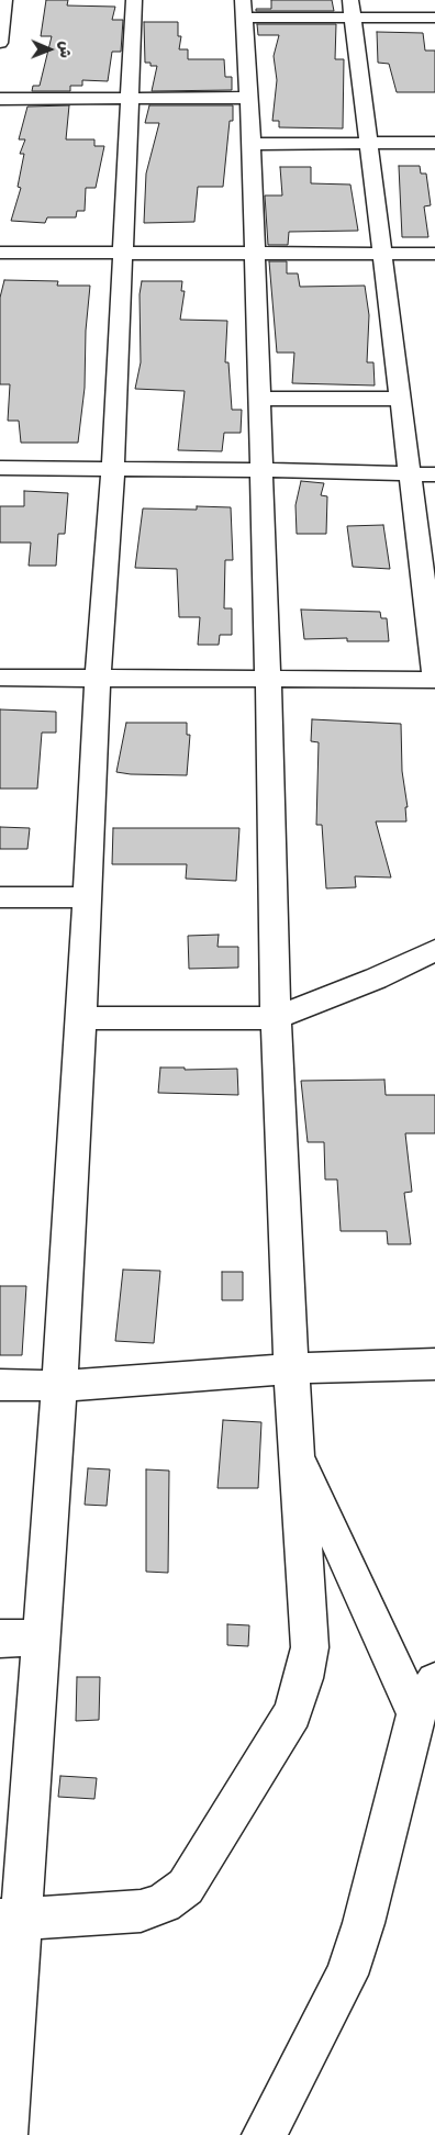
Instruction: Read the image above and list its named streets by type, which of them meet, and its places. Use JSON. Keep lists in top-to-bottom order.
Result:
{
  "north": "right"
}
